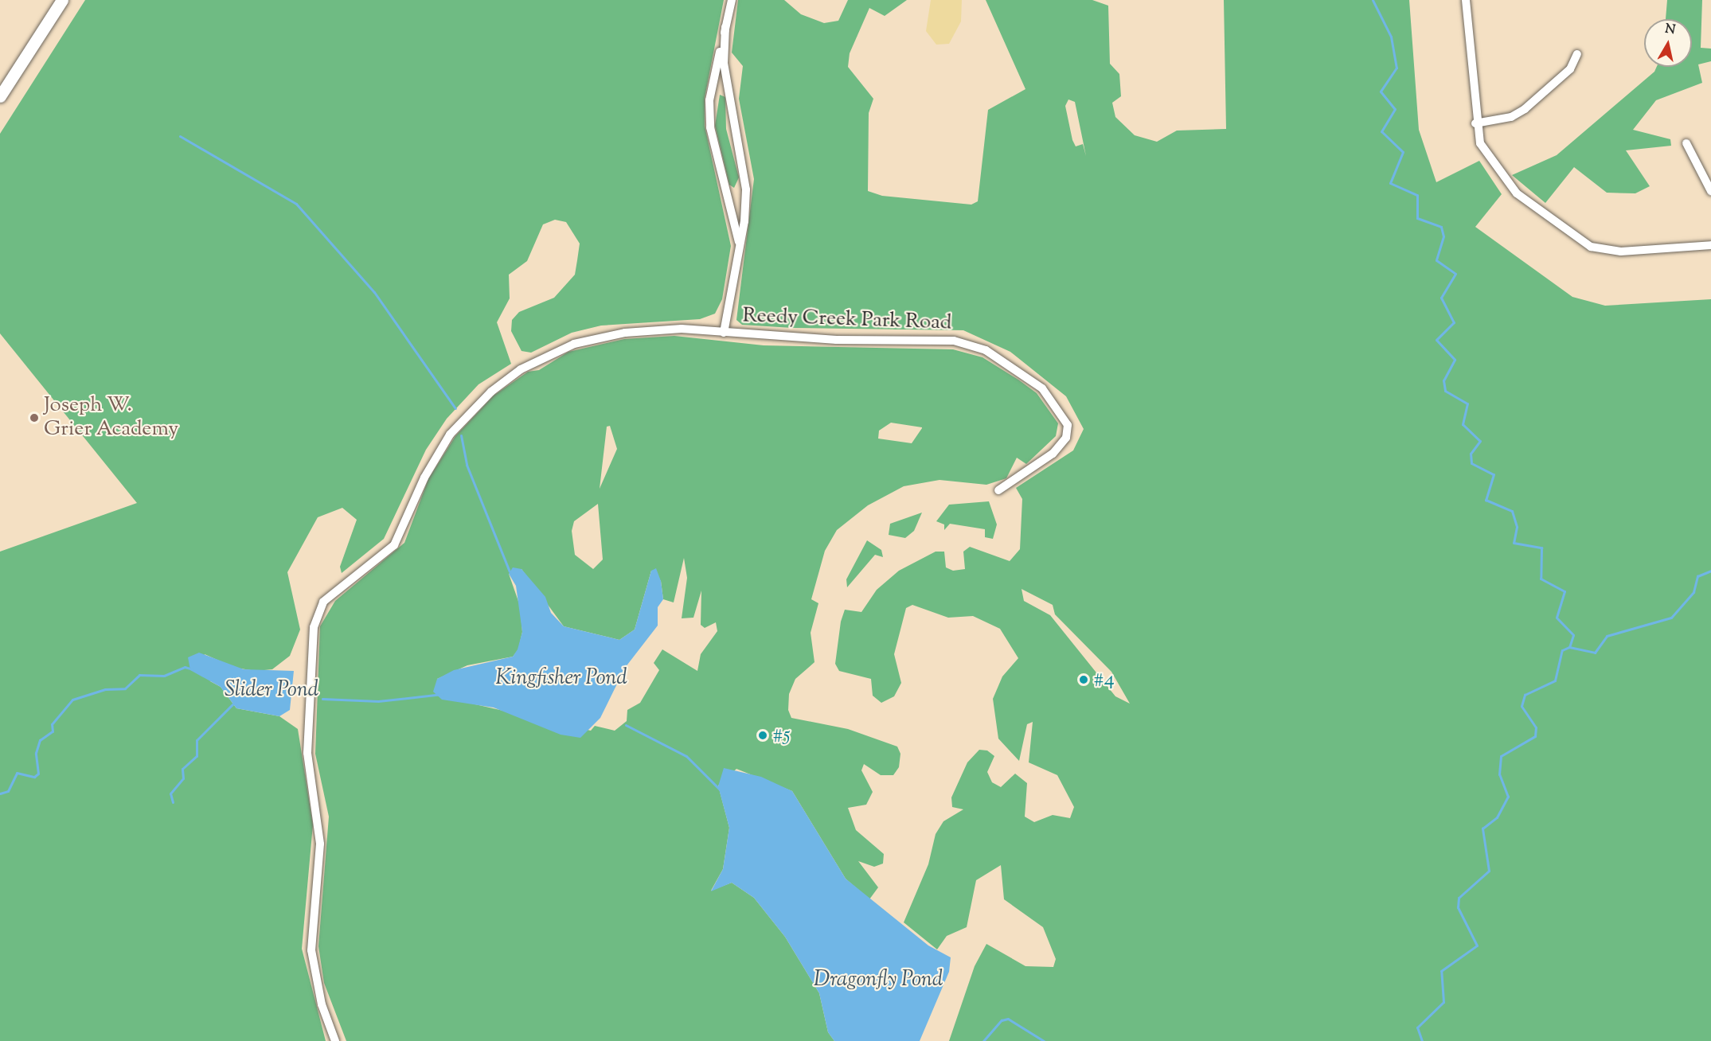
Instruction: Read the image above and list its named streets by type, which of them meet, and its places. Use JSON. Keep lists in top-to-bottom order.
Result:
{
  "streets": {
    "street": ["Reedy Creek Park Road"]
  },
  "water": ["Kingfisher Pond", "Slider Pond", "Dragonfly Pond"],
  "places": ["Joseph W. Grier Academy", "#4", "#5"],
  "north": "top"
}
